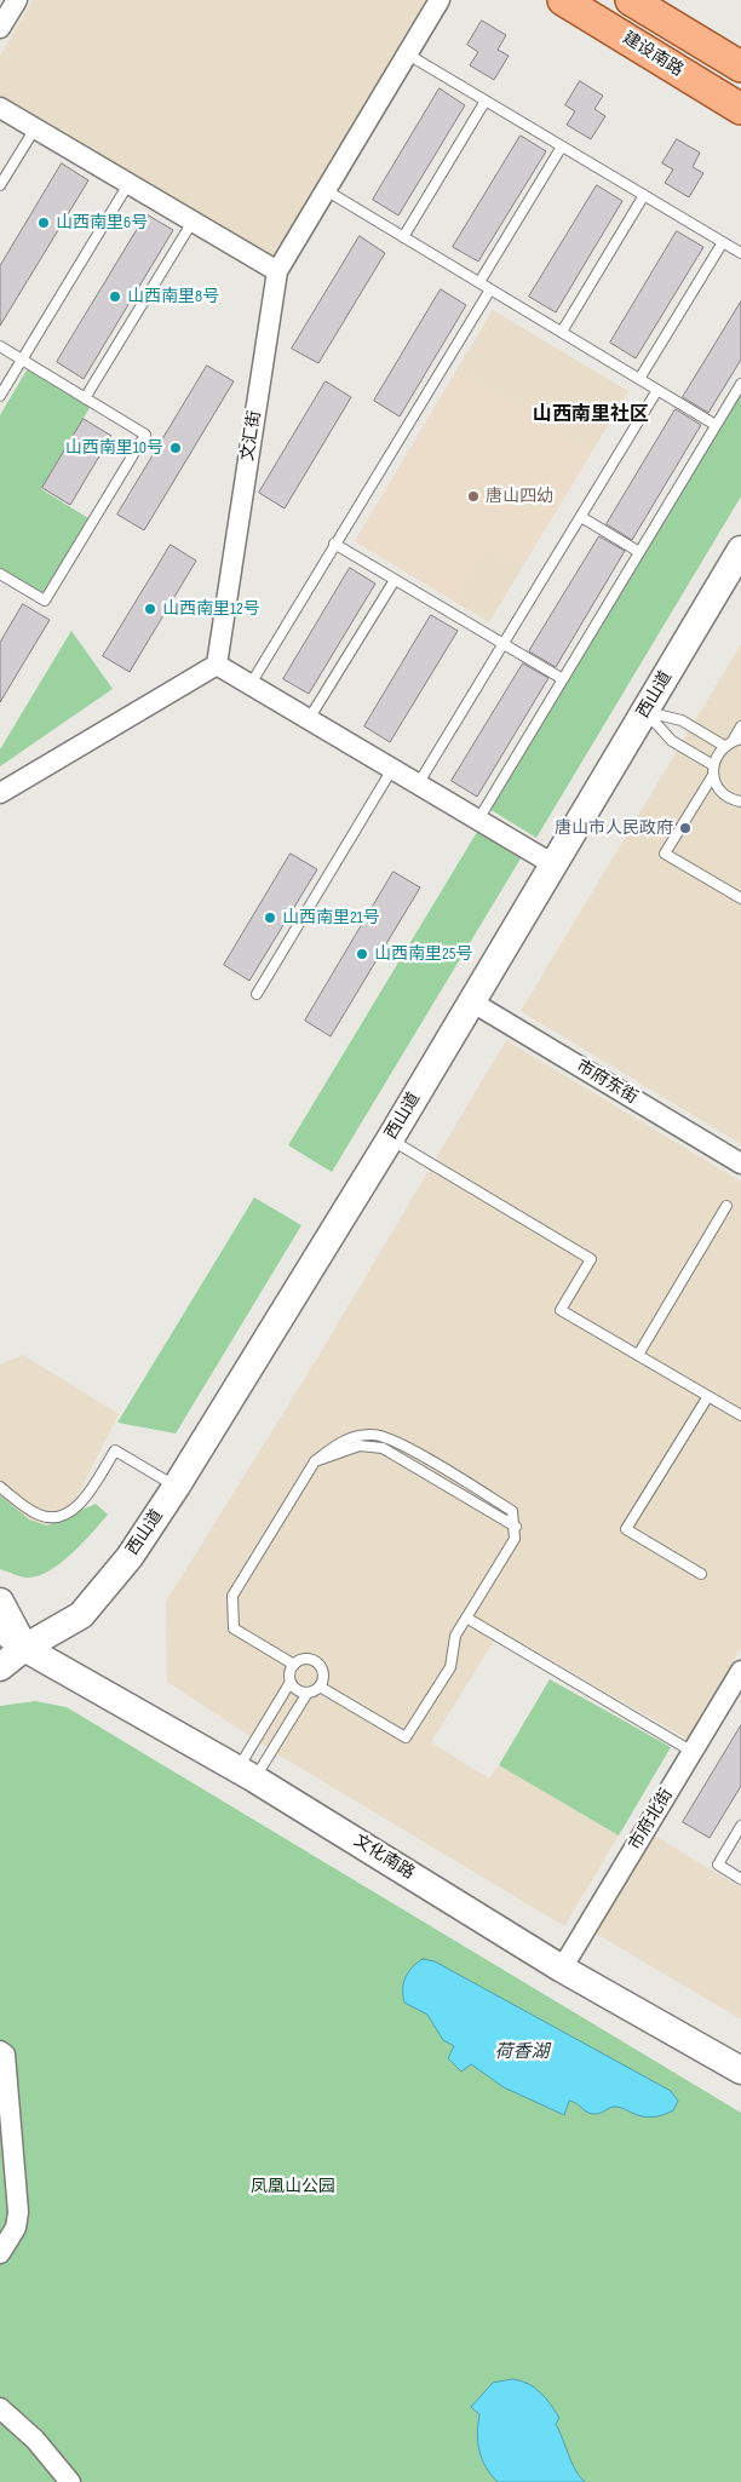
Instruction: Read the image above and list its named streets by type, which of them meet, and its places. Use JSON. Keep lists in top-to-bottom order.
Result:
{
  "streets": {
    "main road": ["建设南路"],
    "street": [
      "文汇街",
      "西山道",
      "市府东街",
      "市府北街",
      "文化南路"
    ]
  },
  "crossings": [
    ["西山道", "市府东街"],
    ["西山道", "文化南路"],
    ["市府北街", "文化南路"]
  ],
  "districts": ["山西南里社区"],
  "water": ["荷香湖"],
  "parks": ["凤凰山公园"],
  "places": [
    "山西南里6号",
    "山西南里8号",
    "山西南里10号",
    "唐山四幼",
    "山西南里12号",
    "唐山市人民政府",
    "山西南里21号",
    "山西南里25号"
  ]
}
